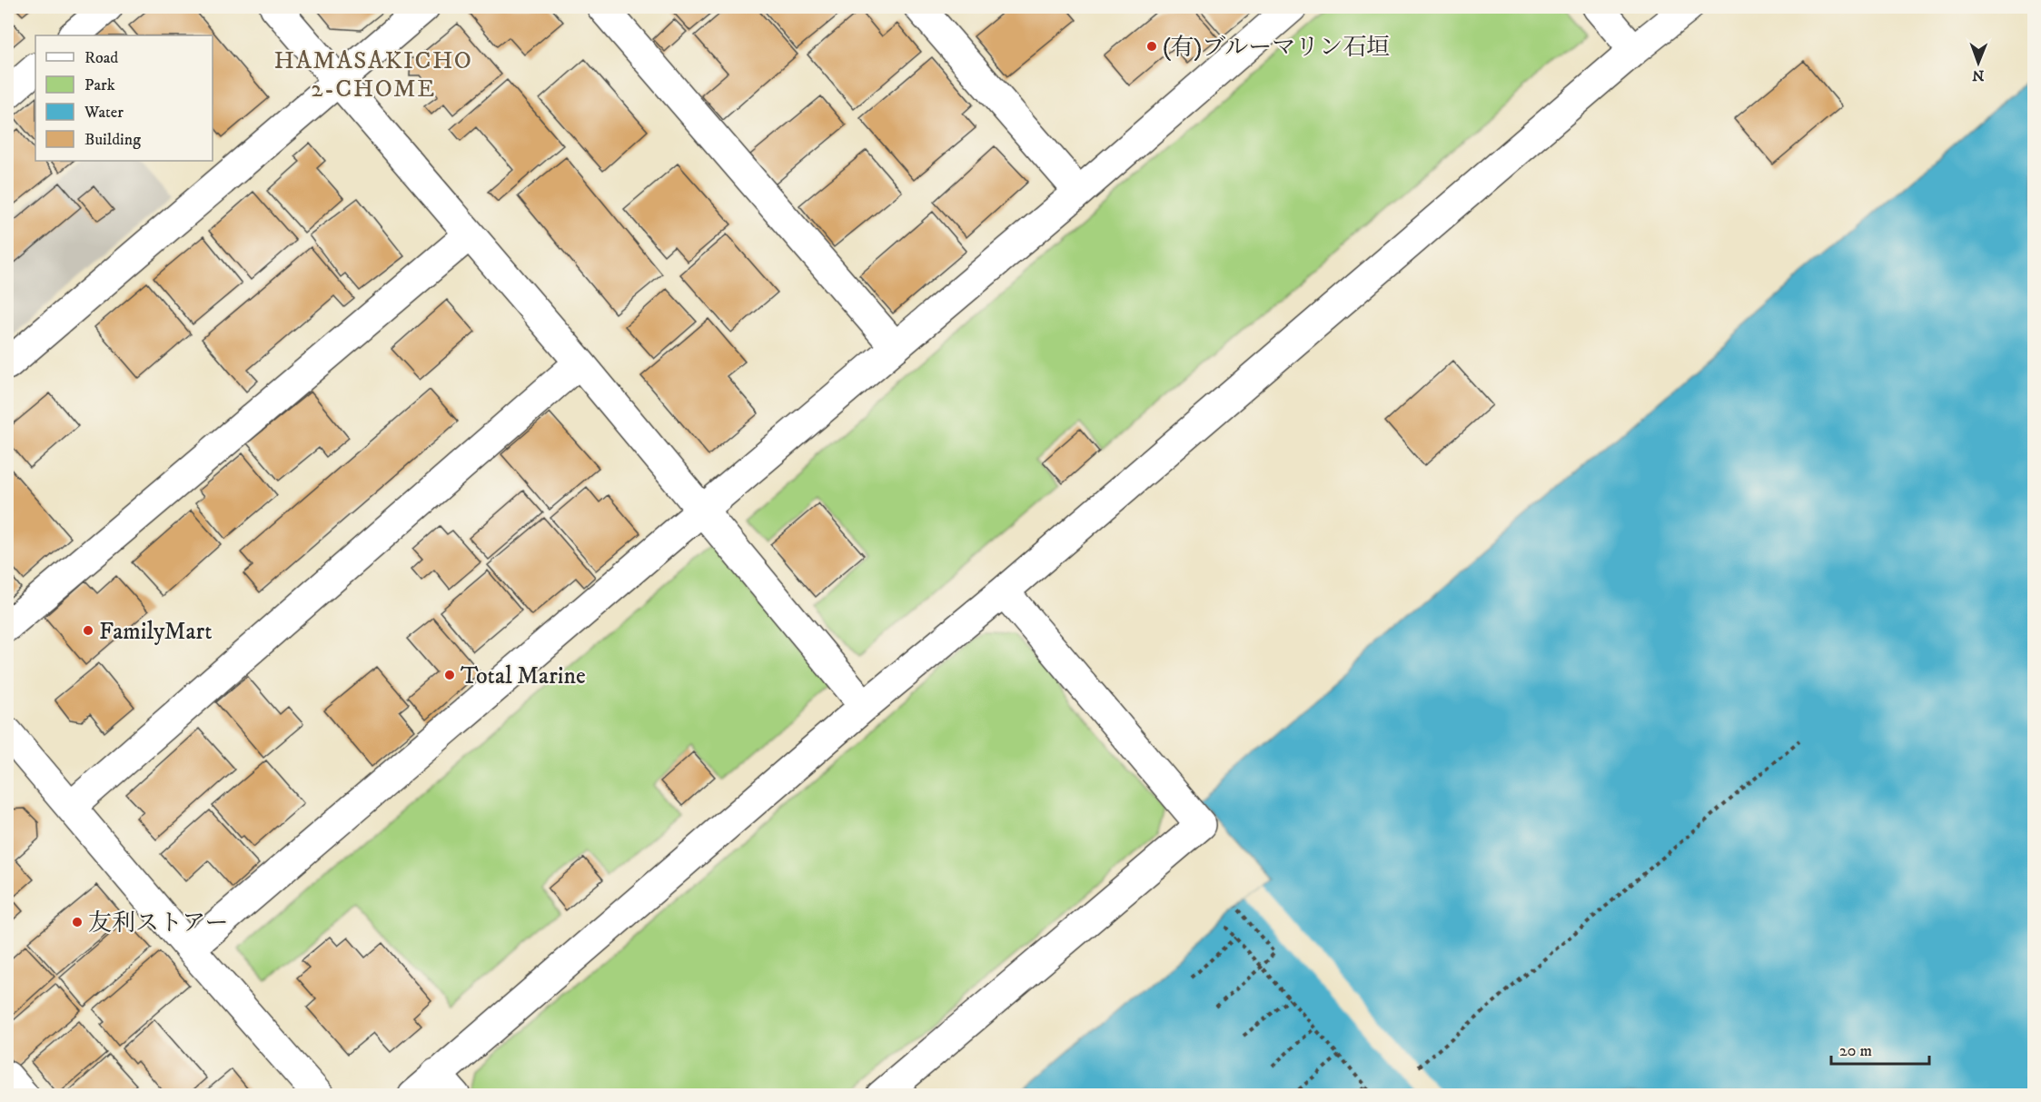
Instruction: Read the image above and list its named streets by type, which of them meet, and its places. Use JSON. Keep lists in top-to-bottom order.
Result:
{
  "districts": ["HAMASAKICHO 2-CHOME"],
  "places": [
    "(有)ブルーマリン石垣",
    "FamilyMart",
    "Total Marine",
    "友利ストアー"
  ],
  "legend": [
    "Road",
    "Park",
    "Water",
    "Building"
  ],
  "scale_bar": "20 m",
  "north": "bottom"
}
